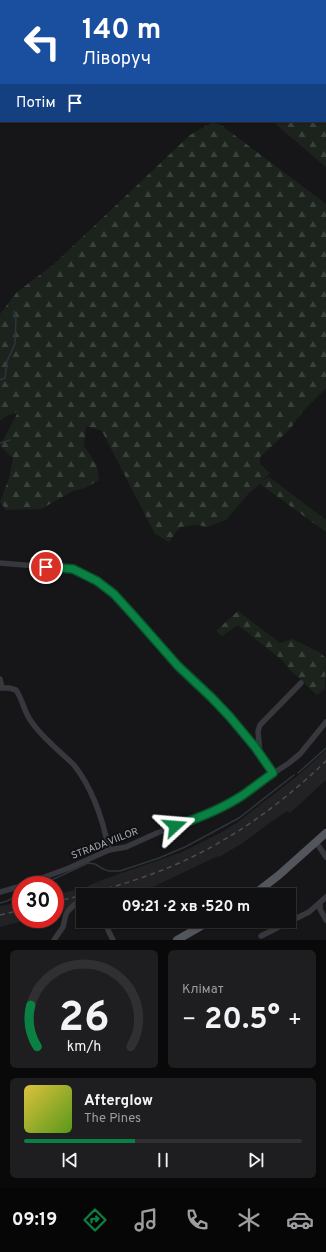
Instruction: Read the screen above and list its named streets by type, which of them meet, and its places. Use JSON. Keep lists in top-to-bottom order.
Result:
{
  "streets": {
    "street": ["STRADA VIILOR"]
  },
  "page": {
    "turn": ["140 m", "Ліворуч"],
    "then": "Потім",
    "limit": "30",
    "trip": "09:21 · 2 хв · 520 m",
    "tile": "Клімат",
    "heat": ["−", "20.5°", "+"],
    "song": ["Afterglow", "The Pines"],
    "tabs": "09:19",
    "gauge": ["26", "km/h"]
  }
}
